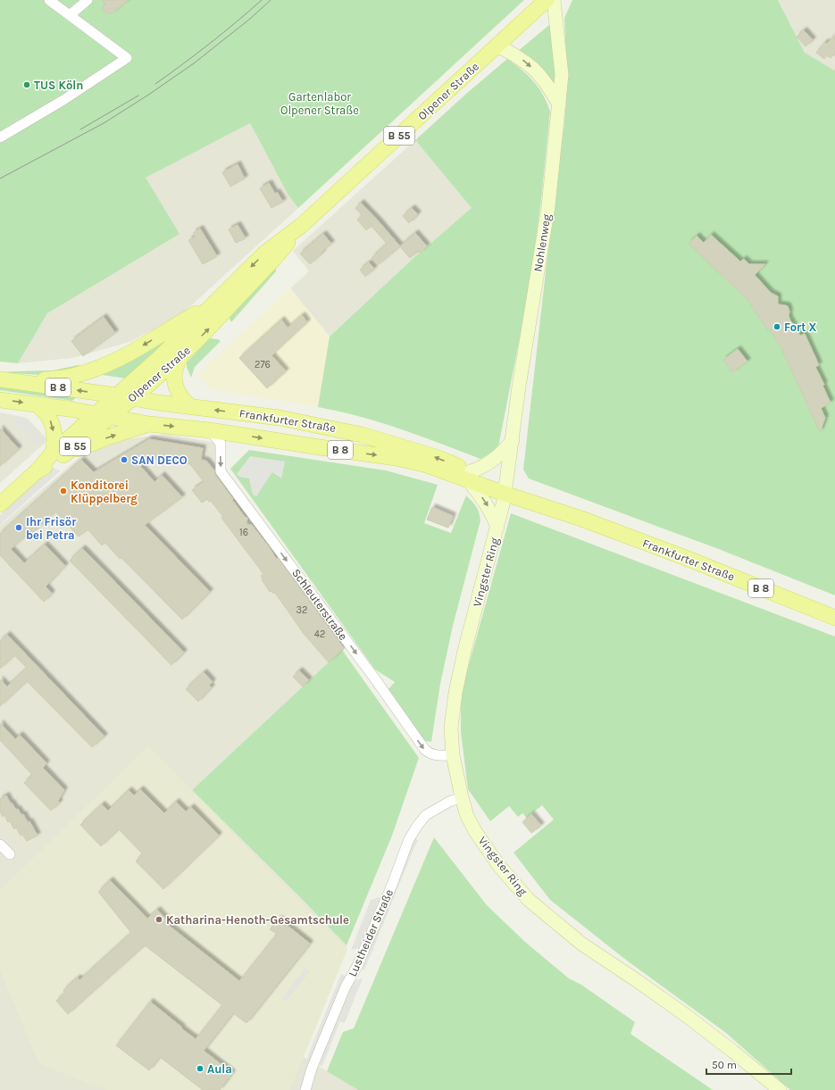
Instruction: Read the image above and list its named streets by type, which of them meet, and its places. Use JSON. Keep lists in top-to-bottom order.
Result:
{
  "streets": {
    "main road": [
      "Olpener Straße",
      "B 55",
      "Nohlenweg",
      "B 8",
      "Frankfurter Straße",
      "Vingster Ring"
    ],
    "street": ["Schleuterstraße", "Lustheider Straße"]
  },
  "crossings": [
    ["Olpener Straße", "B 55"],
    ["Olpener Straße", "Frankfurter Straße"],
    ["B 55", "Frankfurter Straße"],
    ["Nohlenweg", "Frankfurter Straße"],
    ["Nohlenweg", "Vingster Ring"],
    ["Frankfurter Straße", "Vingster Ring"],
    ["Frankfurter Straße", "Schleuterstraße"],
    ["Vingster Ring", "Schleuterstraße"],
    ["Vingster Ring", "Lustheider Straße"]
  ],
  "one_way": ["Schleuterstraße"],
  "parks": ["Gartenlabor Olpener Straße"],
  "places": [
    "TUS Köln",
    "Fort X",
    "SAN DECO",
    "Konditorei Klüppelberg",
    "Ihr Frisör bei Petra",
    "Katharina-Henoth-Gesamtschule",
    "Aula"
  ],
  "house_numbers": [
    "276",
    "16",
    "32",
    "42"
  ],
  "scale_bar": "50 m"
}
